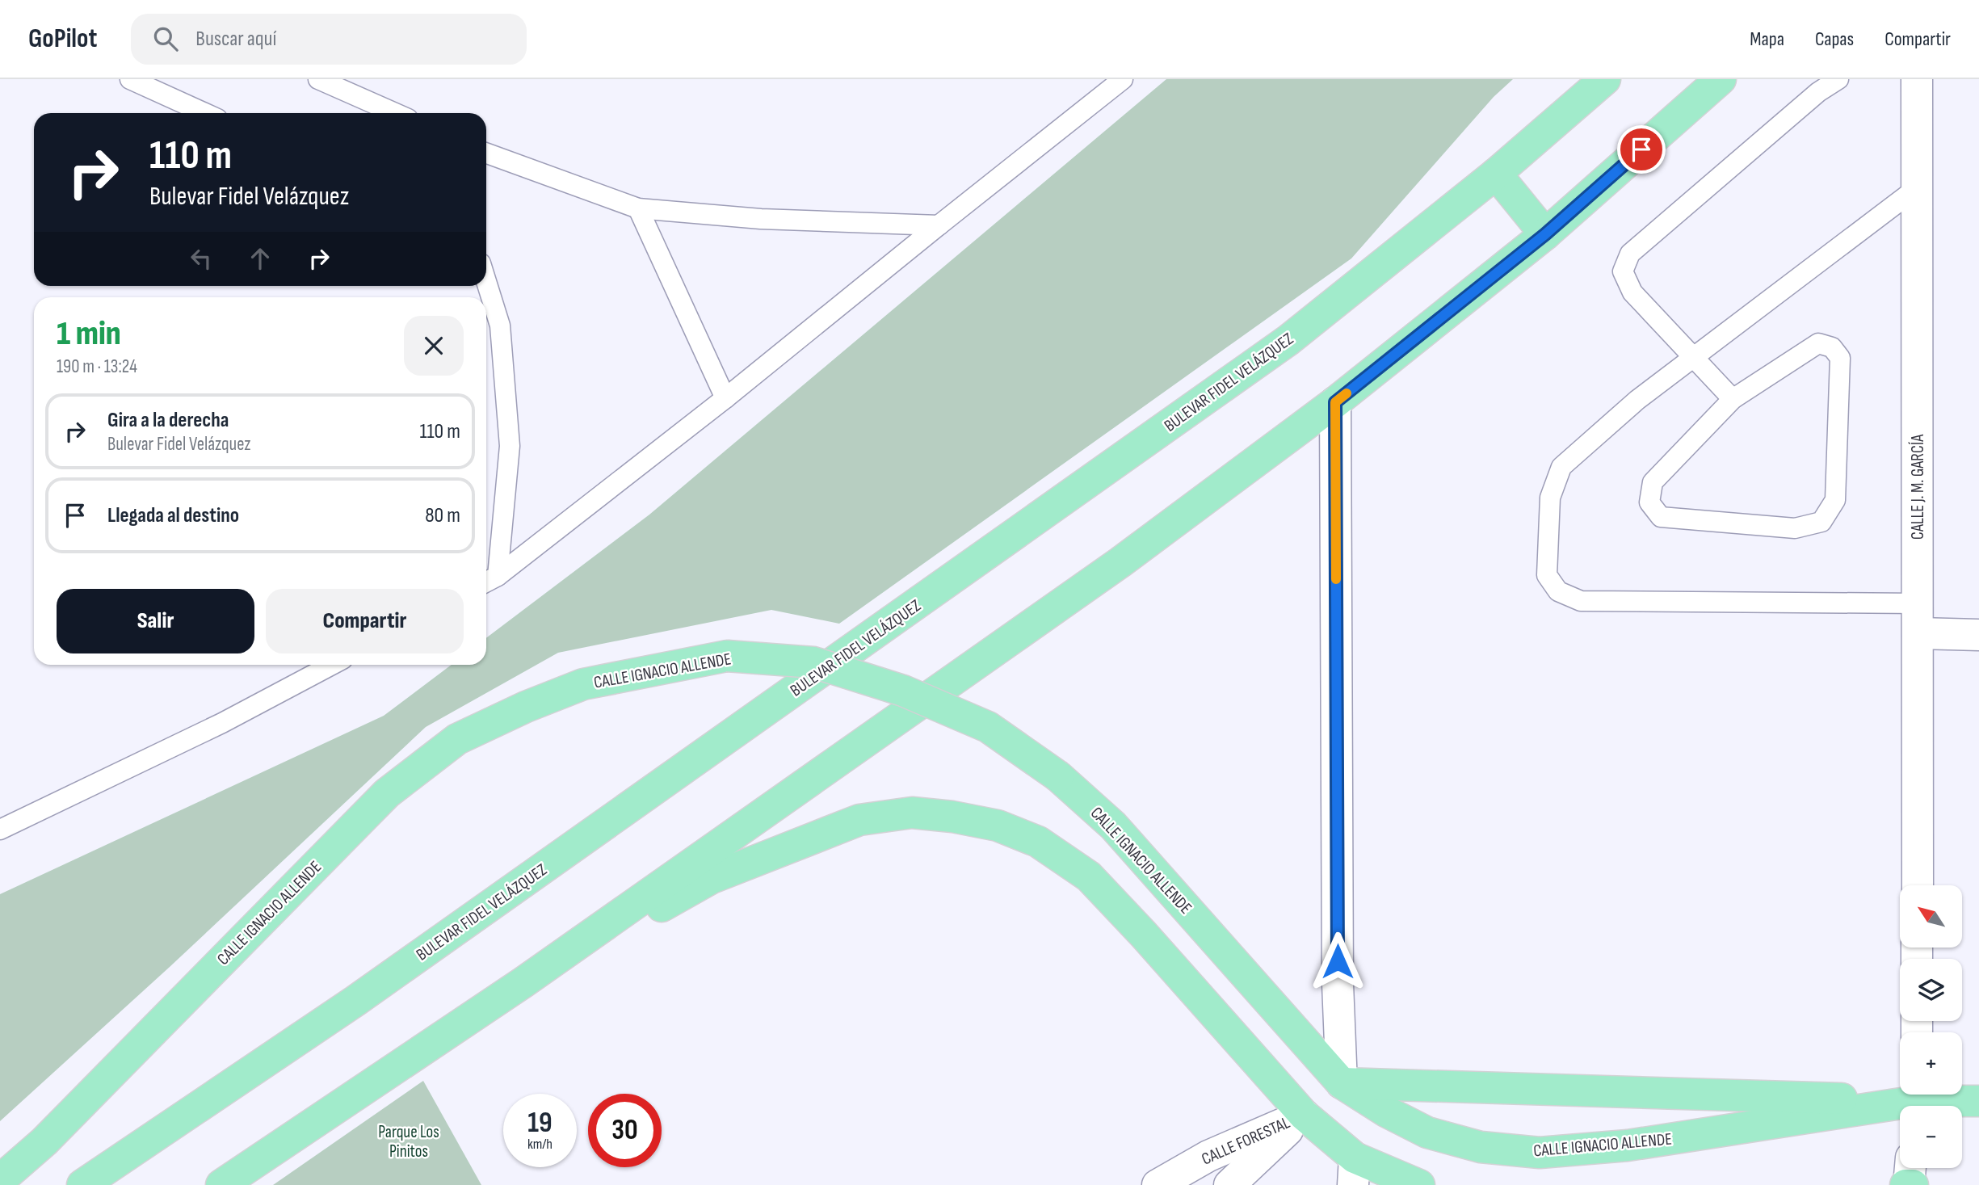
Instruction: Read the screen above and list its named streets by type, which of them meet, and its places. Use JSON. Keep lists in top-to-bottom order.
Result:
{
  "streets": {
    "main road": ["BULEVAR FIDEL VELÁZQUEZ", "CALLE IGNACIO ALLENDE"],
    "street": ["CALLE J. M. GARCÍA", "CALLE FORESTAL"]
  },
  "parks": ["Parque Los Pinitos"],
  "north": "top left",
  "page": {
    "header": "GoPilot",
    "search": "Buscar aquí",
    "nav": ["Mapa", "Capas", "Compartir"],
    "turn": ["110 m", "Bulevar Fidel Velázquez"],
    "heading": ["1 min", "190 m · 13:24"],
    "list": [
      {
        "name": "Gira a la derecha",
        "note": "Bulevar Fidel Velázquez",
        "value": "110 m"
      },
      {
        "name": "Llegada al destino",
        "value": "80 m"
      }
    ],
    "buttons": ["Salir", "Compartir"],
    "map_buttons": ["+", "−"],
    "speed": "19 km/h",
    "limit": "30"
  }
}
